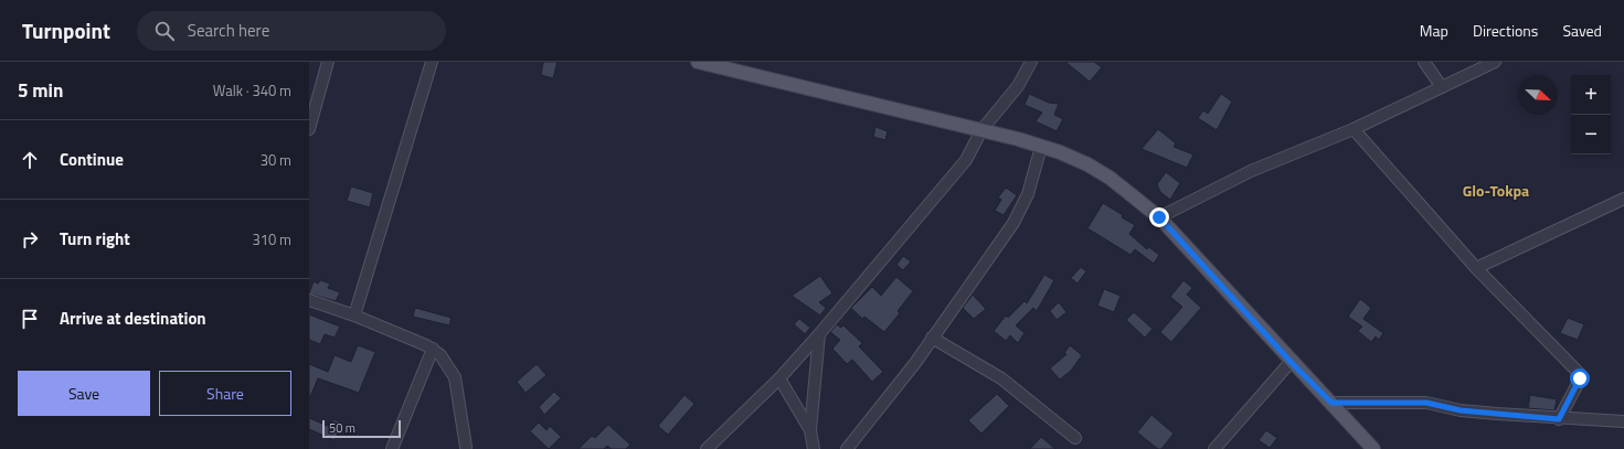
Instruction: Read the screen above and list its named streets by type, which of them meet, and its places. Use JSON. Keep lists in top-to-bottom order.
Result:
{
  "districts": ["Glo-Tokpa"],
  "scale_bar": "50 m",
  "north": "bottom right",
  "page": {
    "header": "Turnpoint",
    "search": "Search here",
    "nav": ["Map", "Directions", "Saved"],
    "heading": ["5 min", "Walk · 340 m"],
    "map_buttons": ["+", "−"],
    "list": [
      ["Continue", "30 m"],
      ["Turn right", "310 m"],
      "Arrive at destination"
    ],
    "buttons": ["Save", "Share"],
    "scale": "50 m"
  }
}
